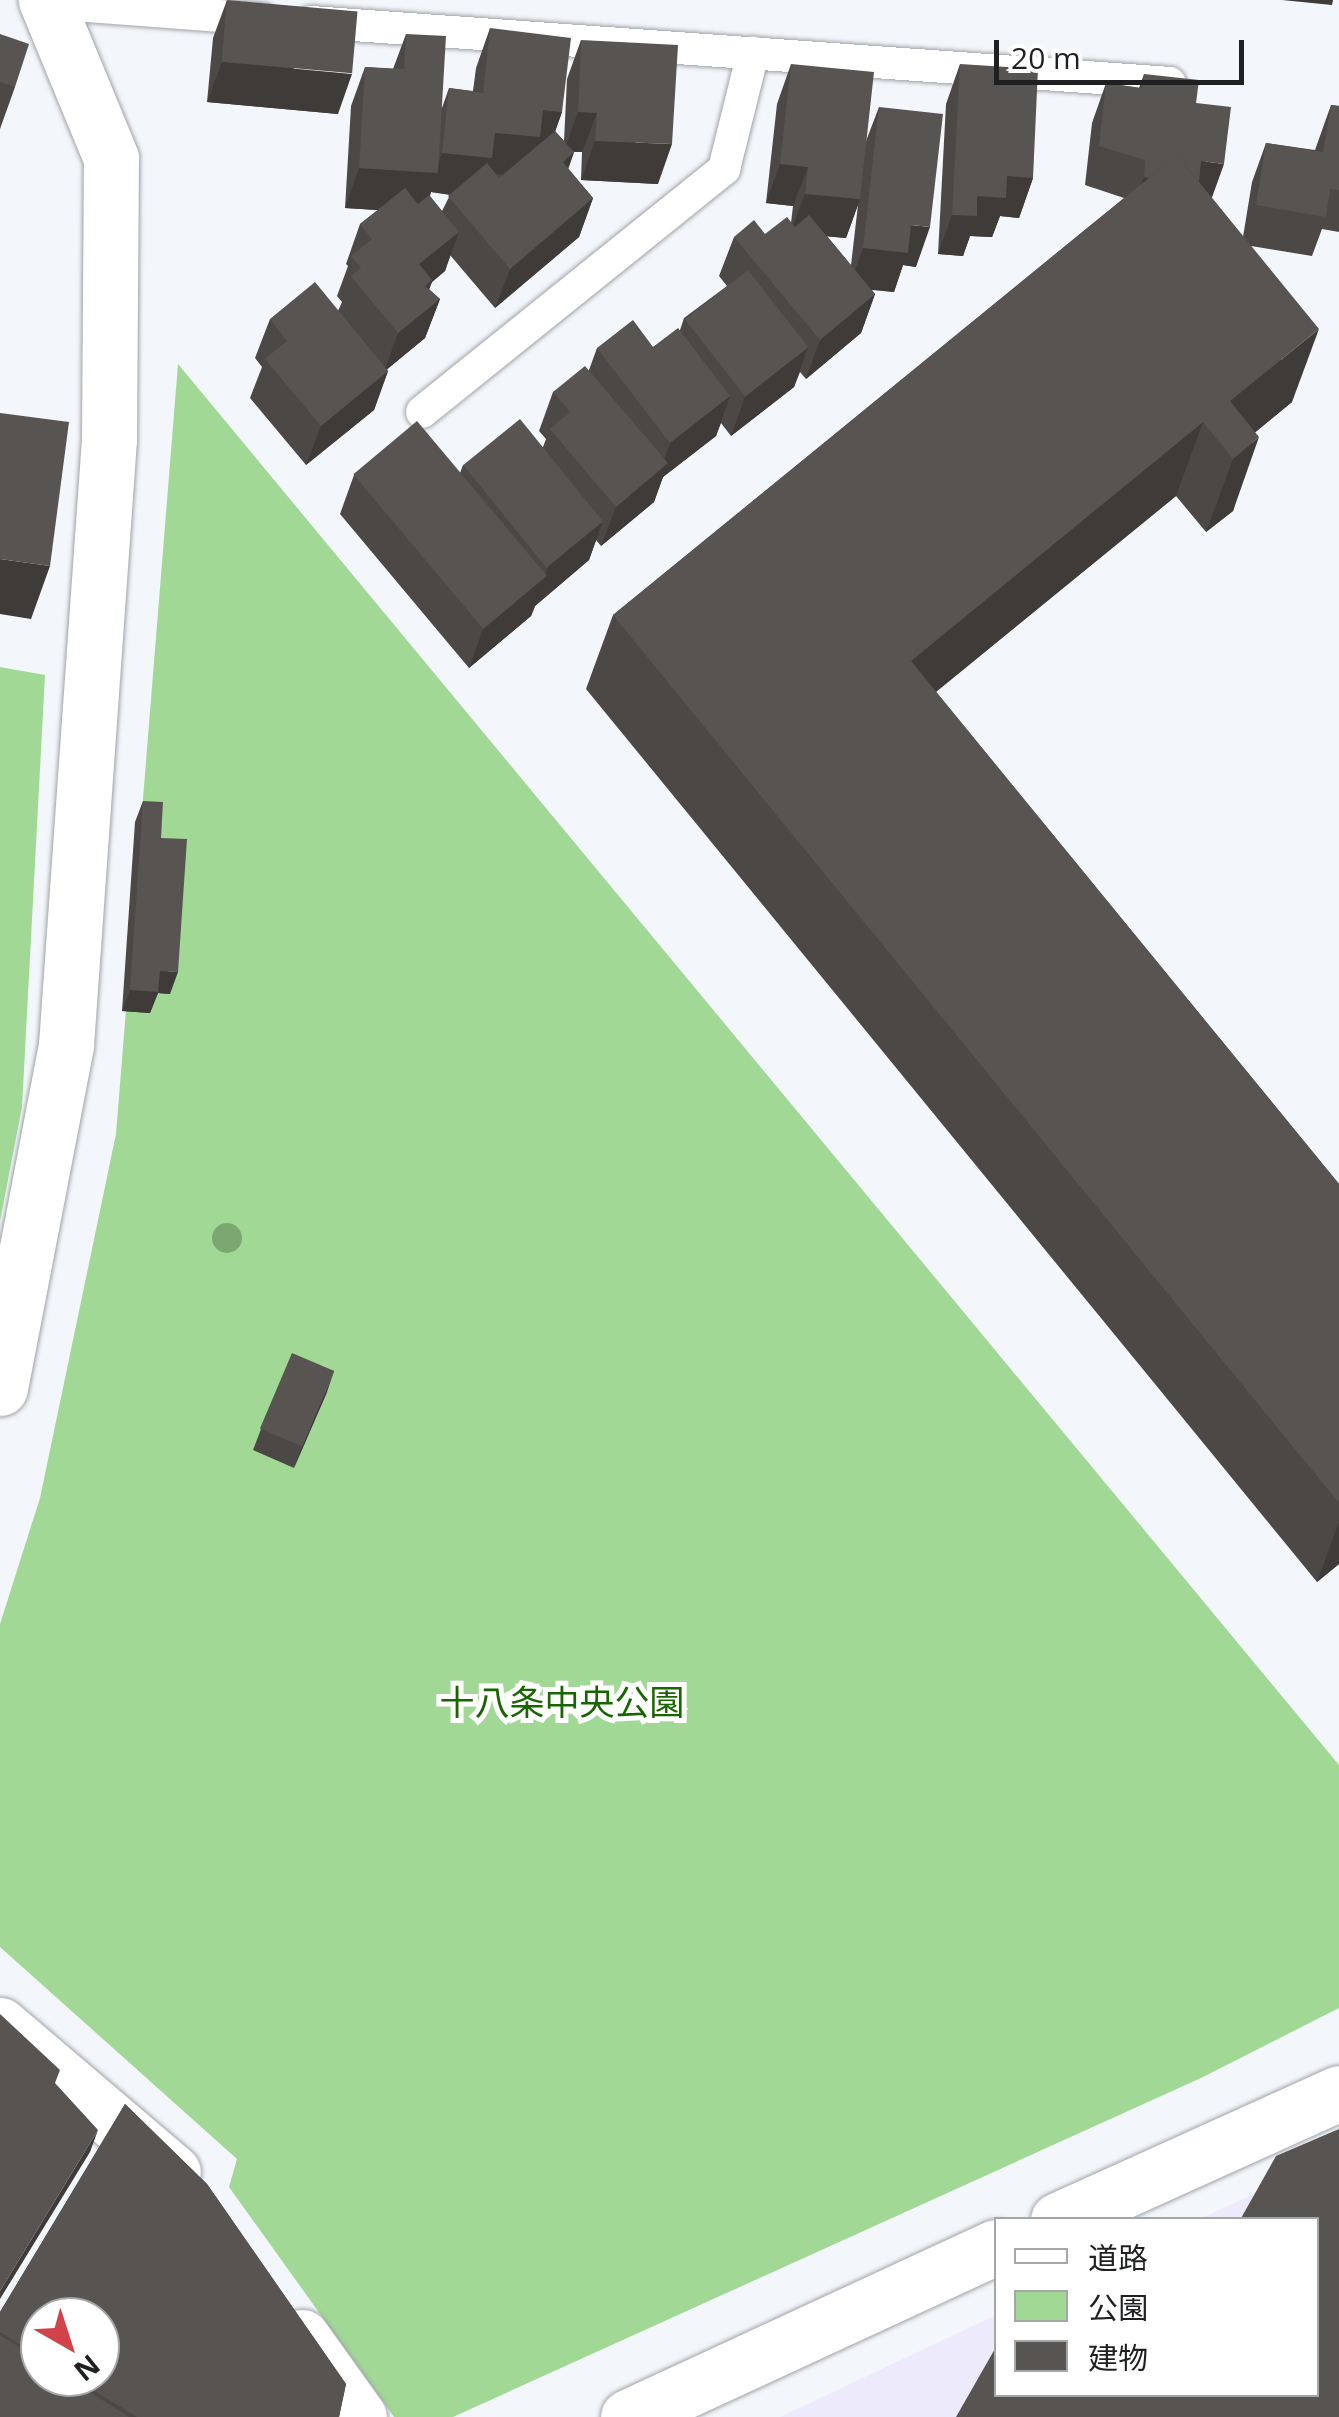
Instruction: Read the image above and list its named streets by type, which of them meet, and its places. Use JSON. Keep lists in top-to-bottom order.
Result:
{
  "parks": ["十八条中央公園"],
  "legend": ["道路", "公園", "建物"],
  "scale_bar": "20 m",
  "north": "bottom right"
}
